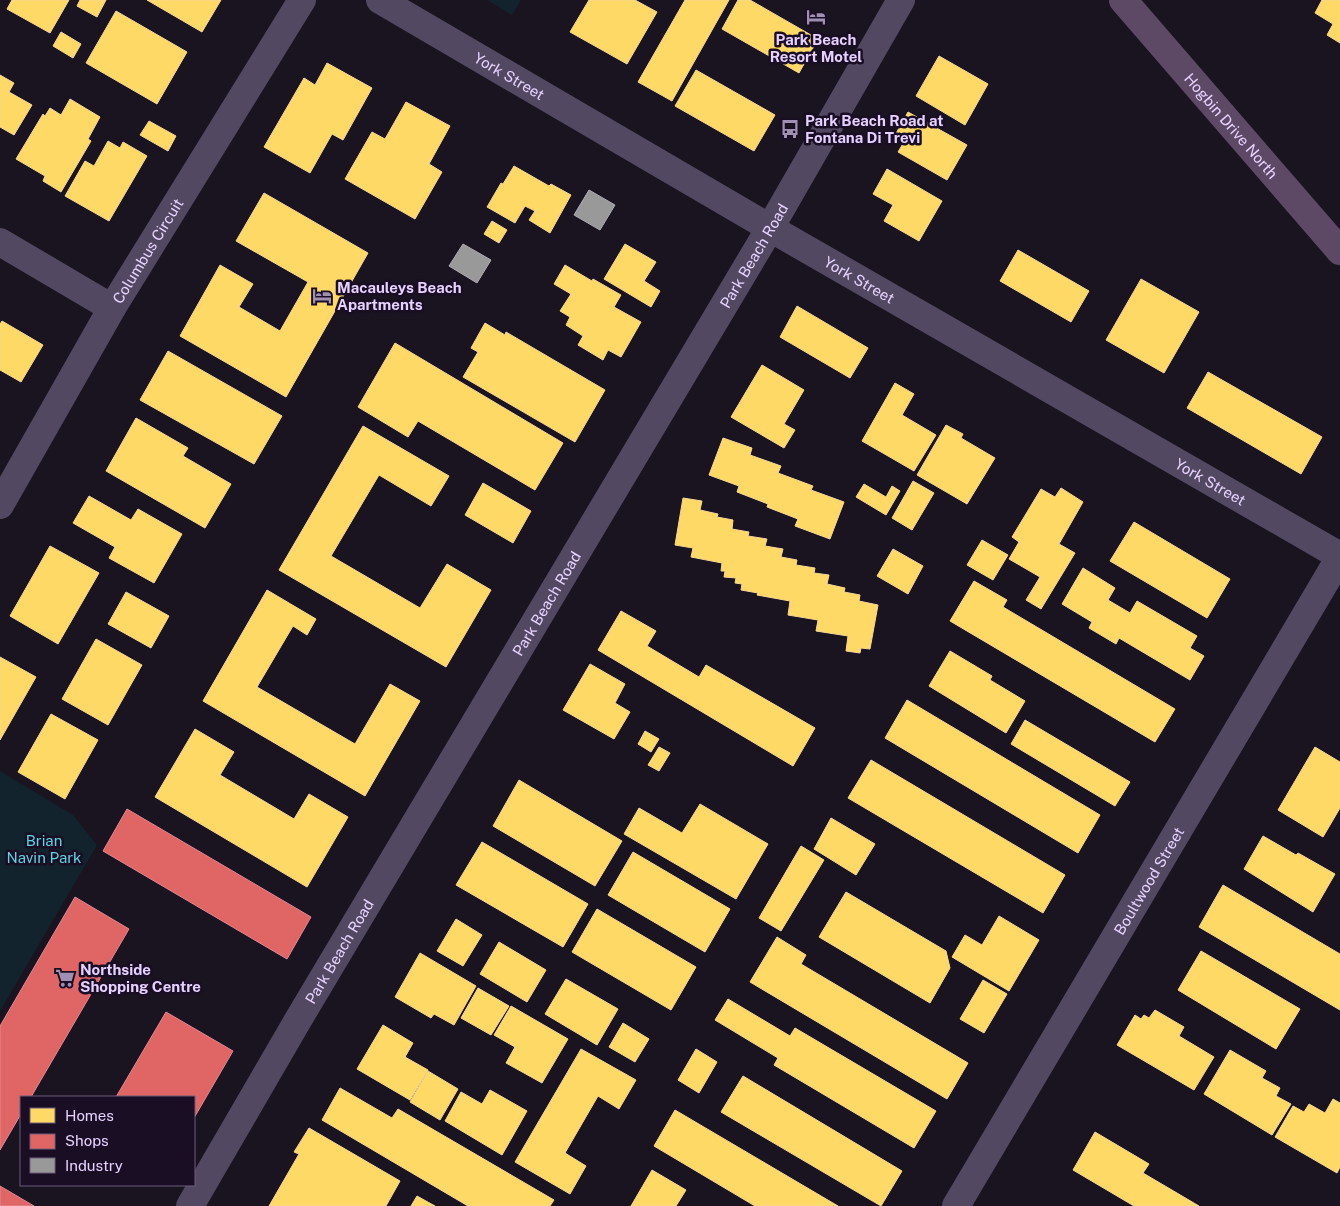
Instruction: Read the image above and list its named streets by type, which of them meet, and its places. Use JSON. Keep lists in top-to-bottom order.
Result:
{
  "streets": {
    "main road": ["Hogbin Drive North"],
    "street": [
      "York Street",
      "Columbus Circuit",
      "Park Beach Road",
      "Boultwood Street"
    ]
  },
  "crossings": [
    ["York Street", "Park Beach Road"],
    ["York Street", "Boultwood Street"]
  ],
  "parks": ["Brian Navin Park"],
  "places": {
    "hotel": ["Park Beach Resort Motel", "Macauleys Beach Apartments"],
    "bus stop": ["Park Beach Road at Fontana Di Trevi"],
    "supermarket": ["Northside Shopping Centre"]
  },
  "legend": ["Homes", "Shops", "Industry"]
}
